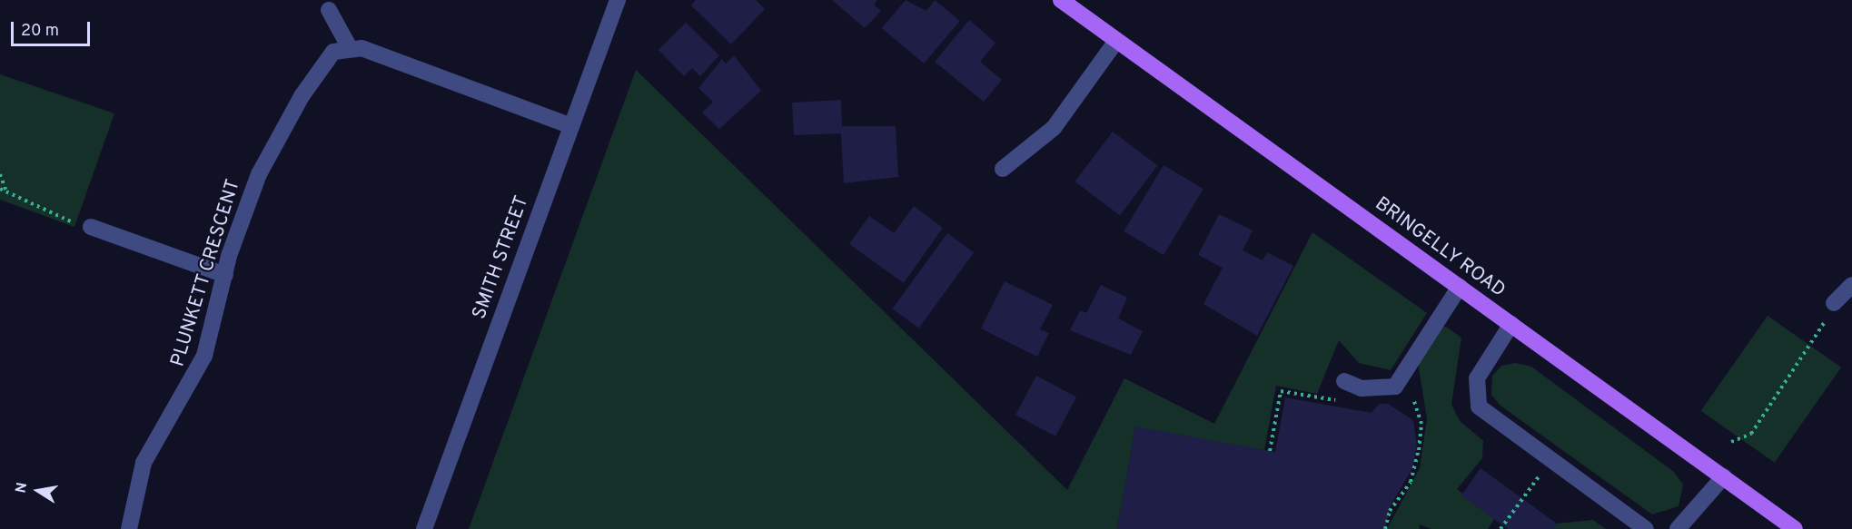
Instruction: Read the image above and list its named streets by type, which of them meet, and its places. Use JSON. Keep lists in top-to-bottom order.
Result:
{
  "streets": {
    "main road": ["BRINGELLY ROAD"],
    "street": ["SMITH STREET", "PLUNKETT CRESCENT"]
  },
  "scale_bar": "20 m",
  "north": "left"
}
